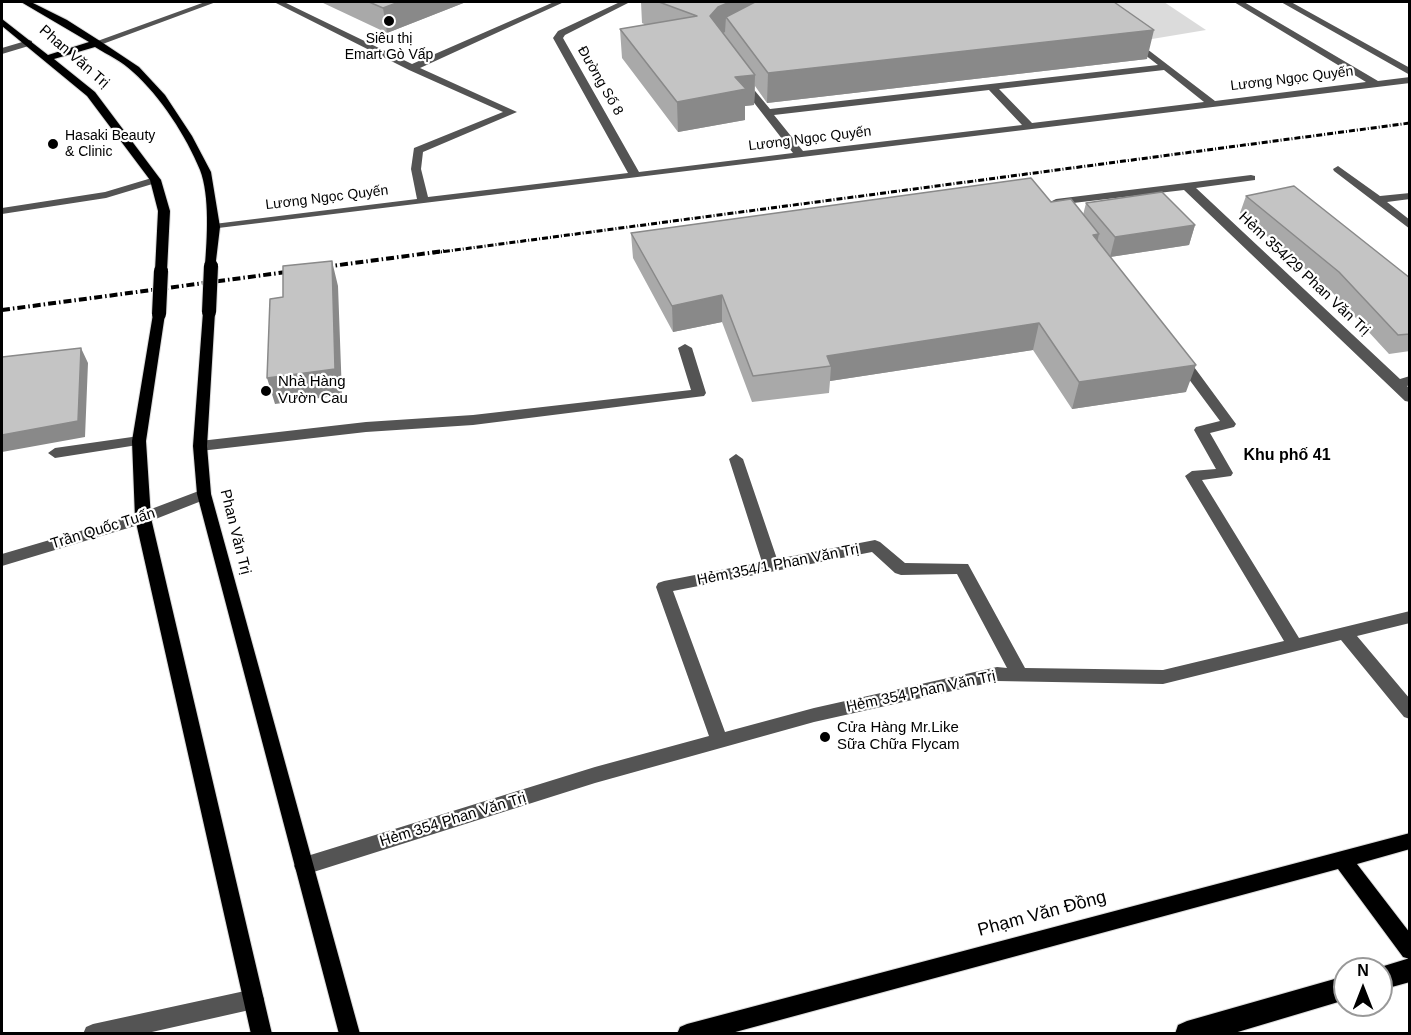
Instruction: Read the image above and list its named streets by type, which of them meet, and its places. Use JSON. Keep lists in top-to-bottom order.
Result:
{
  "streets": {
    "main road": ["Phan Văn Trị", "Phạm Văn Đồng"],
    "street": [
      "Lương Ngọc Quyến",
      "Đường Số 8",
      "Hẻm 354/29 Phan Văn Trị",
      "Trần Quốc Tuấn",
      "Hẻm 354/1 Phan Văn Trị",
      "Hẻm 354 Phan Văn Trị"
    ]
  },
  "crossings": [
    ["Phan Văn Trị", "Lương Ngọc Quyến"],
    ["Phan Văn Trị", "Trần Quốc Tuấn"],
    ["Phan Văn Trị", "Hẻm 354 Phan Văn Trị"],
    ["Lương Ngọc Quyến", "Đường Số 8"],
    ["Hẻm 354/1 Phan Văn Trị", "Hẻm 354 Phan Văn Trị"]
  ],
  "districts": ["Khu phố 41"],
  "places": [
    "Siêu thị Emart Gò Vấp",
    "Hasaki Beauty & Clinic",
    "Nhà Hàng Vườn Cau",
    "Cửa Hàng Mr.Like Sữa Chữa Flycam"
  ],
  "north": "top"
}
